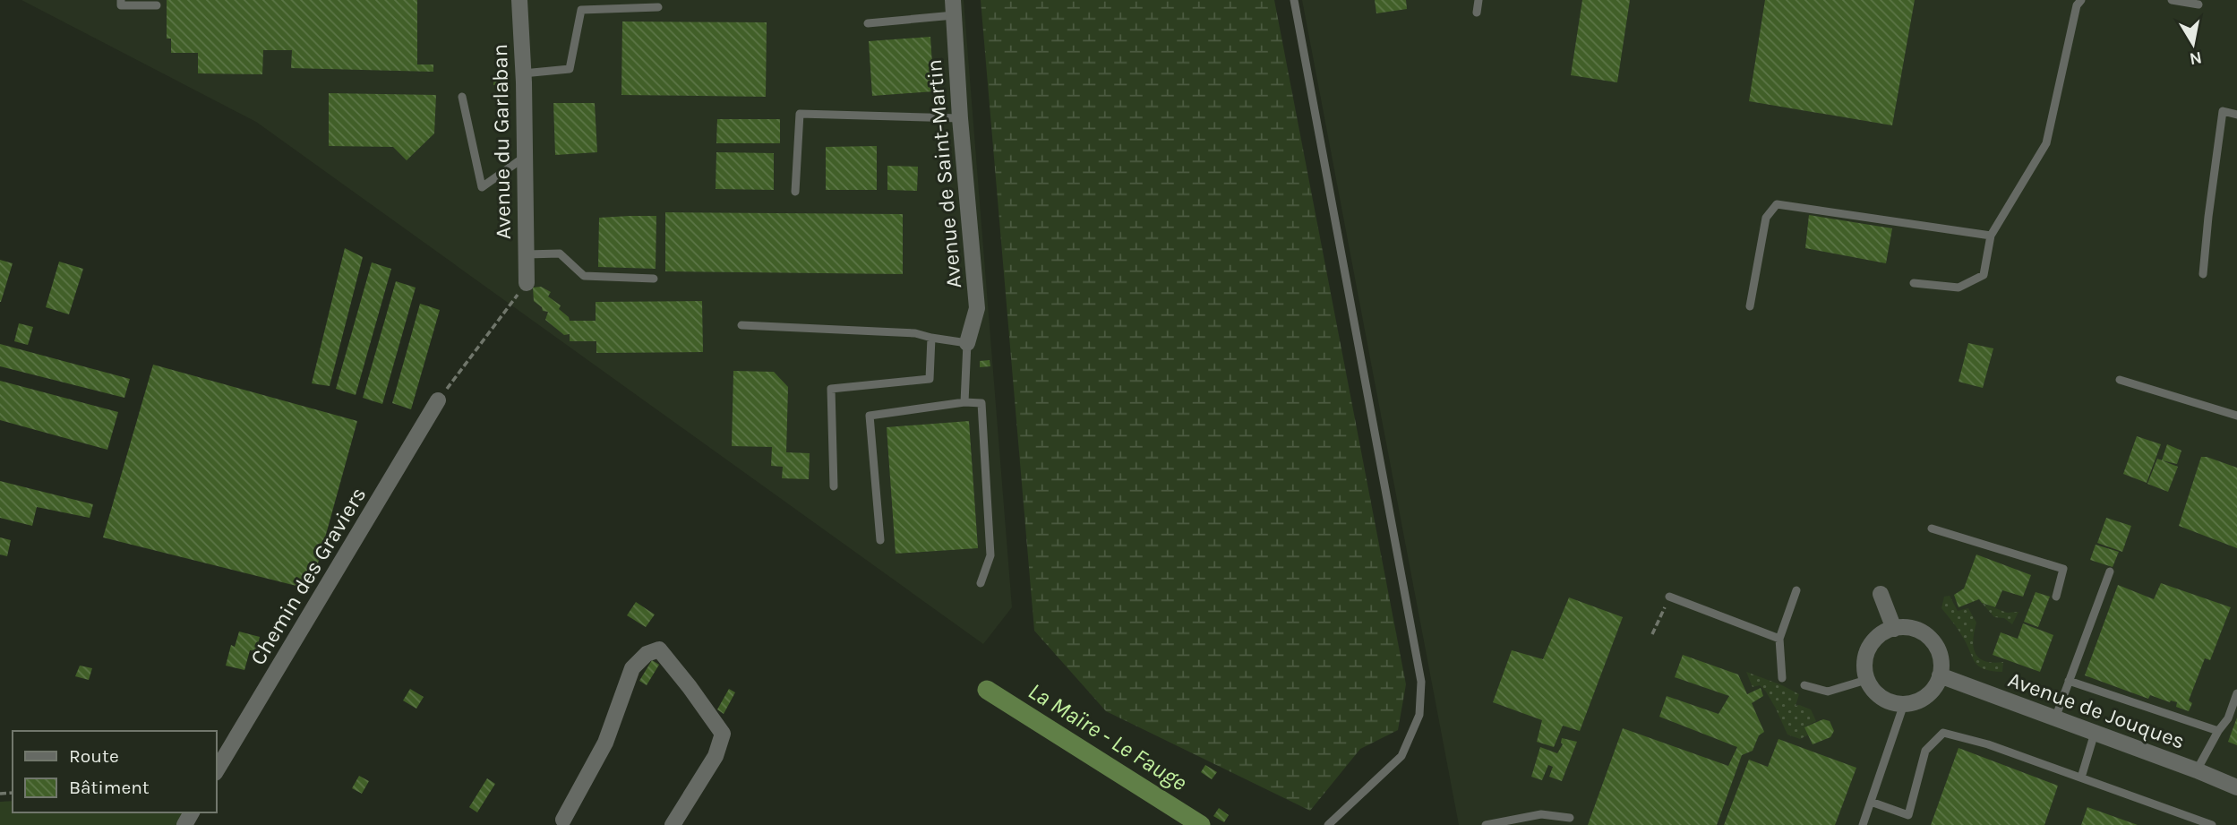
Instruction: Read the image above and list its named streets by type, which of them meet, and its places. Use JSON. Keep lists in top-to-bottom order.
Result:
{
  "streets": {
    "street": [
      "Avenue du Garlaban",
      "Avenue de Saint-Martin",
      "Chemin des Graviers",
      "Avenue de Jouques"
    ]
  },
  "water": ["La Maïre - Le Fauge"],
  "legend": ["Route", "Bâtiment"],
  "north": "bottom"
}
